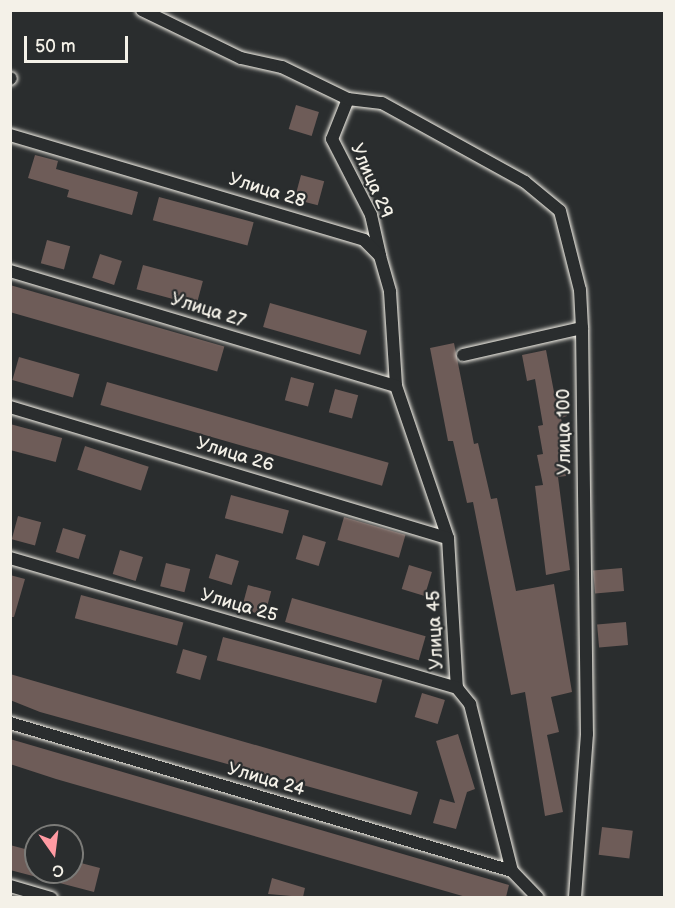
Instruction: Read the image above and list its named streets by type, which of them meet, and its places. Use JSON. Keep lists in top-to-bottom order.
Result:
{
  "streets": {
    "street": [
      "Улица 29",
      "Улица 28",
      "Улица 27",
      "Улица 100",
      "Улица 26",
      "Улица 25",
      "Улица 45",
      "Улица 24"
    ]
  },
  "crossings": [
    ["Улица 29", "Улица 28"],
    ["Улица 29", "Улица 100"],
    ["Улица 27", "Улица 45"],
    ["Улица 26", "Улица 45"],
    ["Улица 25", "Улица 45"],
    ["Улица 45", "Улица 24"]
  ],
  "scale_bar": "50 m",
  "north": "bottom"
}
